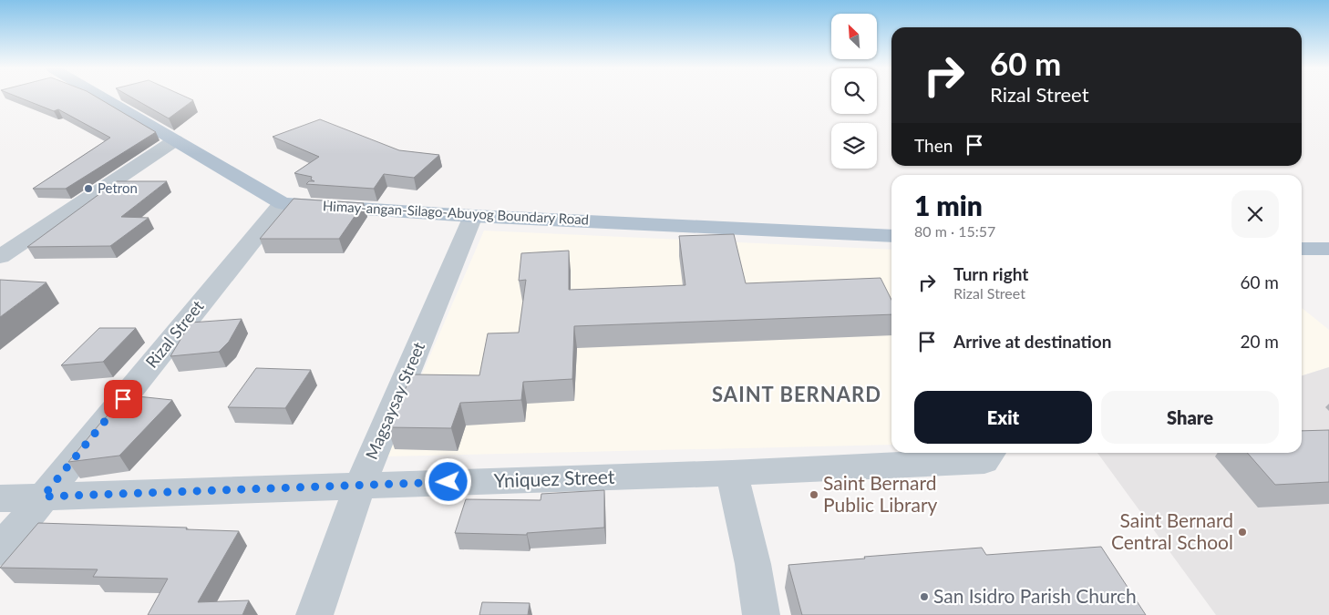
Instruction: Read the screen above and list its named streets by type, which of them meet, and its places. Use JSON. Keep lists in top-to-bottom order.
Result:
{
  "streets": {
    "main road": ["Himay-angan-Silago-Abuyog Boundary Road"],
    "street": ["Rizal Street", "Magsaysay Street", "Yniquez Street"]
  },
  "crossings": [
    ["Himay-angan-Silago-Abuyog Boundary Road", "Rizal Street"],
    ["Himay-angan-Silago-Abuyog Boundary Road", "Magsaysay Street"],
    ["Rizal Street", "Yniquez Street"],
    ["Magsaysay Street", "Yniquez Street"]
  ],
  "districts": ["SAINT BERNARD"],
  "places": [
    "Petron",
    "Saint Bernard Public Library",
    "Saint Bernard Central School",
    "San Isidro Parish Church"
  ],
  "north": "top left",
  "page": {
    "turn": ["60 m", "Rizal Street"],
    "then": "Then",
    "heading": ["1 min", "80 m · 15:57"],
    "list": [
      {
        "name": "Turn right",
        "note": "Rizal Street",
        "value": "60 m"
      },
      {
        "name": "Arrive at destination",
        "value": "20 m"
      }
    ],
    "buttons": ["Exit", "Share"]
  }
}
